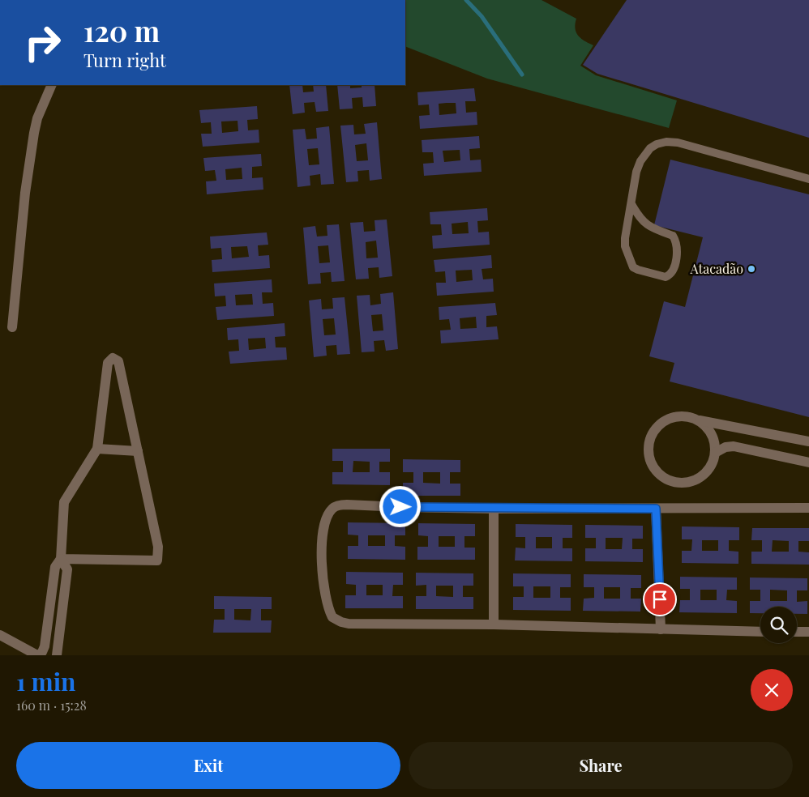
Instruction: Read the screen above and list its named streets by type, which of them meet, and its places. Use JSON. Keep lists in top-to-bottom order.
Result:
{
  "places": ["Atacadão"],
  "page": {
    "turn": ["120 m", "Turn right"],
    "heading": ["1 min", "160 m · 15:28"],
    "buttons": ["Exit", "Share"]
  }
}
